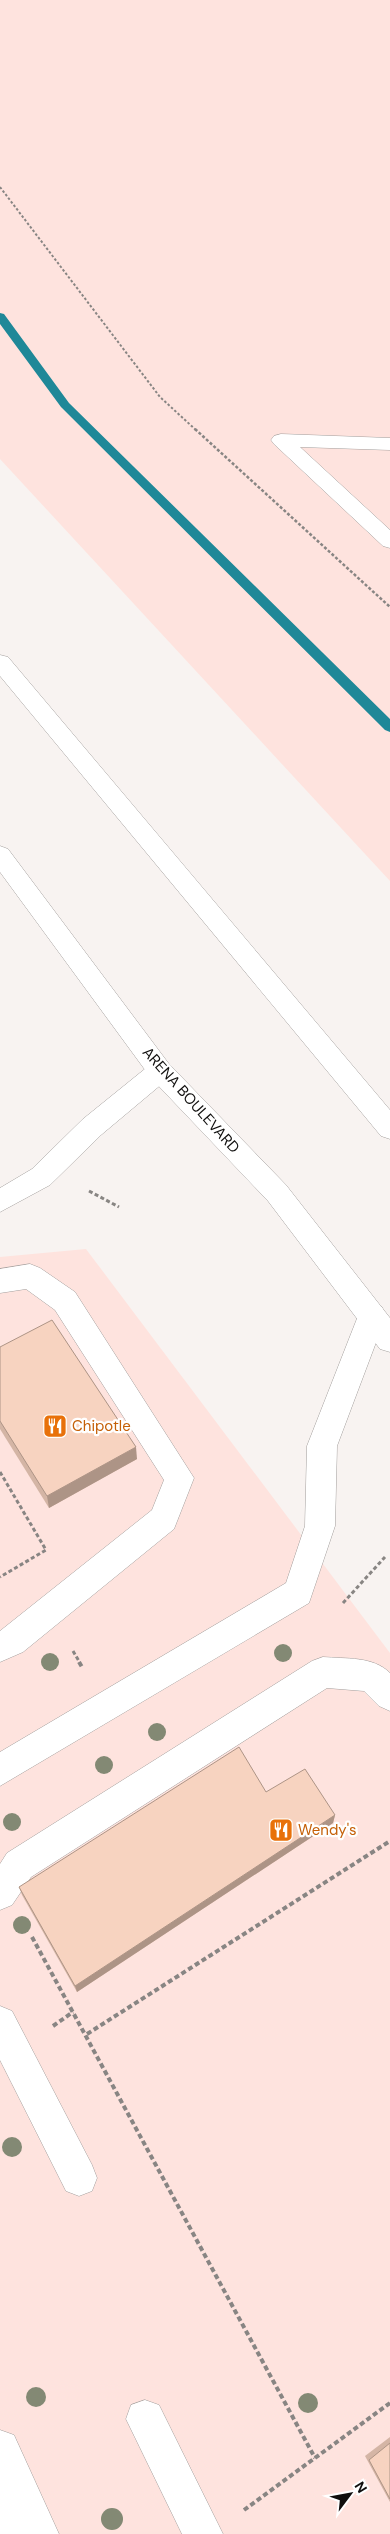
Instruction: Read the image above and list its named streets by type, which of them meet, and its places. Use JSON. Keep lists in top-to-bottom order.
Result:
{
  "streets": {
    "main road": ["ARENA BOULEVARD"]
  },
  "places": {
    "restaurant": ["Chipotle", "Wendy's"]
  },
  "north": "top right"
}
